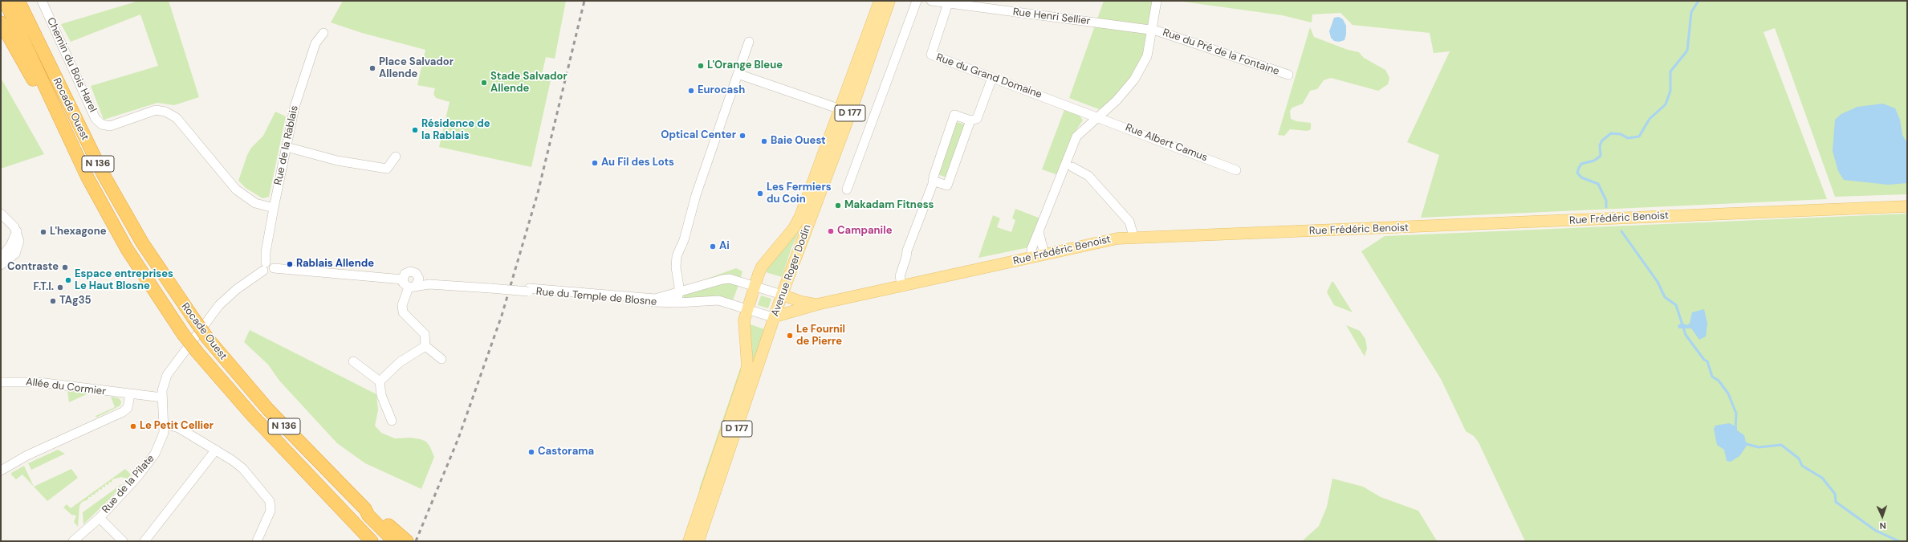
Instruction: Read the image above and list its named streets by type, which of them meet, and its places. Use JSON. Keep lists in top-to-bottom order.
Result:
{
  "streets": {
    "highway": ["Rocade Ouest", "N 136"],
    "main road": ["D 177", "Rue Frédéric Benoist", "Avenue Roger Dodin"],
    "street": [
      "Rue Henri Sellier",
      "Rue du Pré de la Fontaine",
      "Chemin du Bois Harel",
      "Rue du Grand Domaine",
      "Rue Albert Camus",
      "Rue de la Rablais",
      "Rue du Temple de Blosne",
      "Allée du Cormier",
      "Rue de la Pilate"
    ]
  },
  "crossings": [
    ["Rue Henri Sellier", "Rue du Pré de la Fontaine"],
    ["Rue Henri Sellier", "Rue du Grand Domaine"],
    ["Chemin du Bois Harel", "Rue de la Rablais"],
    ["Rue du Grand Domaine", "Rue Albert Camus"],
    ["Rue Frédéric Benoist", "Avenue Roger Dodin"],
    ["Rue Frédéric Benoist", "Rue du Temple de Blosne"],
    ["Avenue Roger Dodin", "Rue du Temple de Blosne"]
  ],
  "places": [
    "L'Orange Bleue",
    "Place Salvador Allende",
    "Stade Salvador Allende",
    "Eurocash",
    "Résidence de la Rablais",
    "Optical Center",
    "Baie Ouest",
    "Au Fil des Lots",
    "Les Fermiers du Coin",
    "Makadam Fitness",
    "Campanile",
    "L'hexagone",
    "Ai",
    "Rablais Allende",
    "Contraste",
    "Espace entreprises Le Haut Blosne",
    "F.T.I.",
    "TAg35",
    "Le Fournil de Pierre",
    "Le Petit Cellier",
    "Castorama"
  ],
  "north": "bottom"
}
